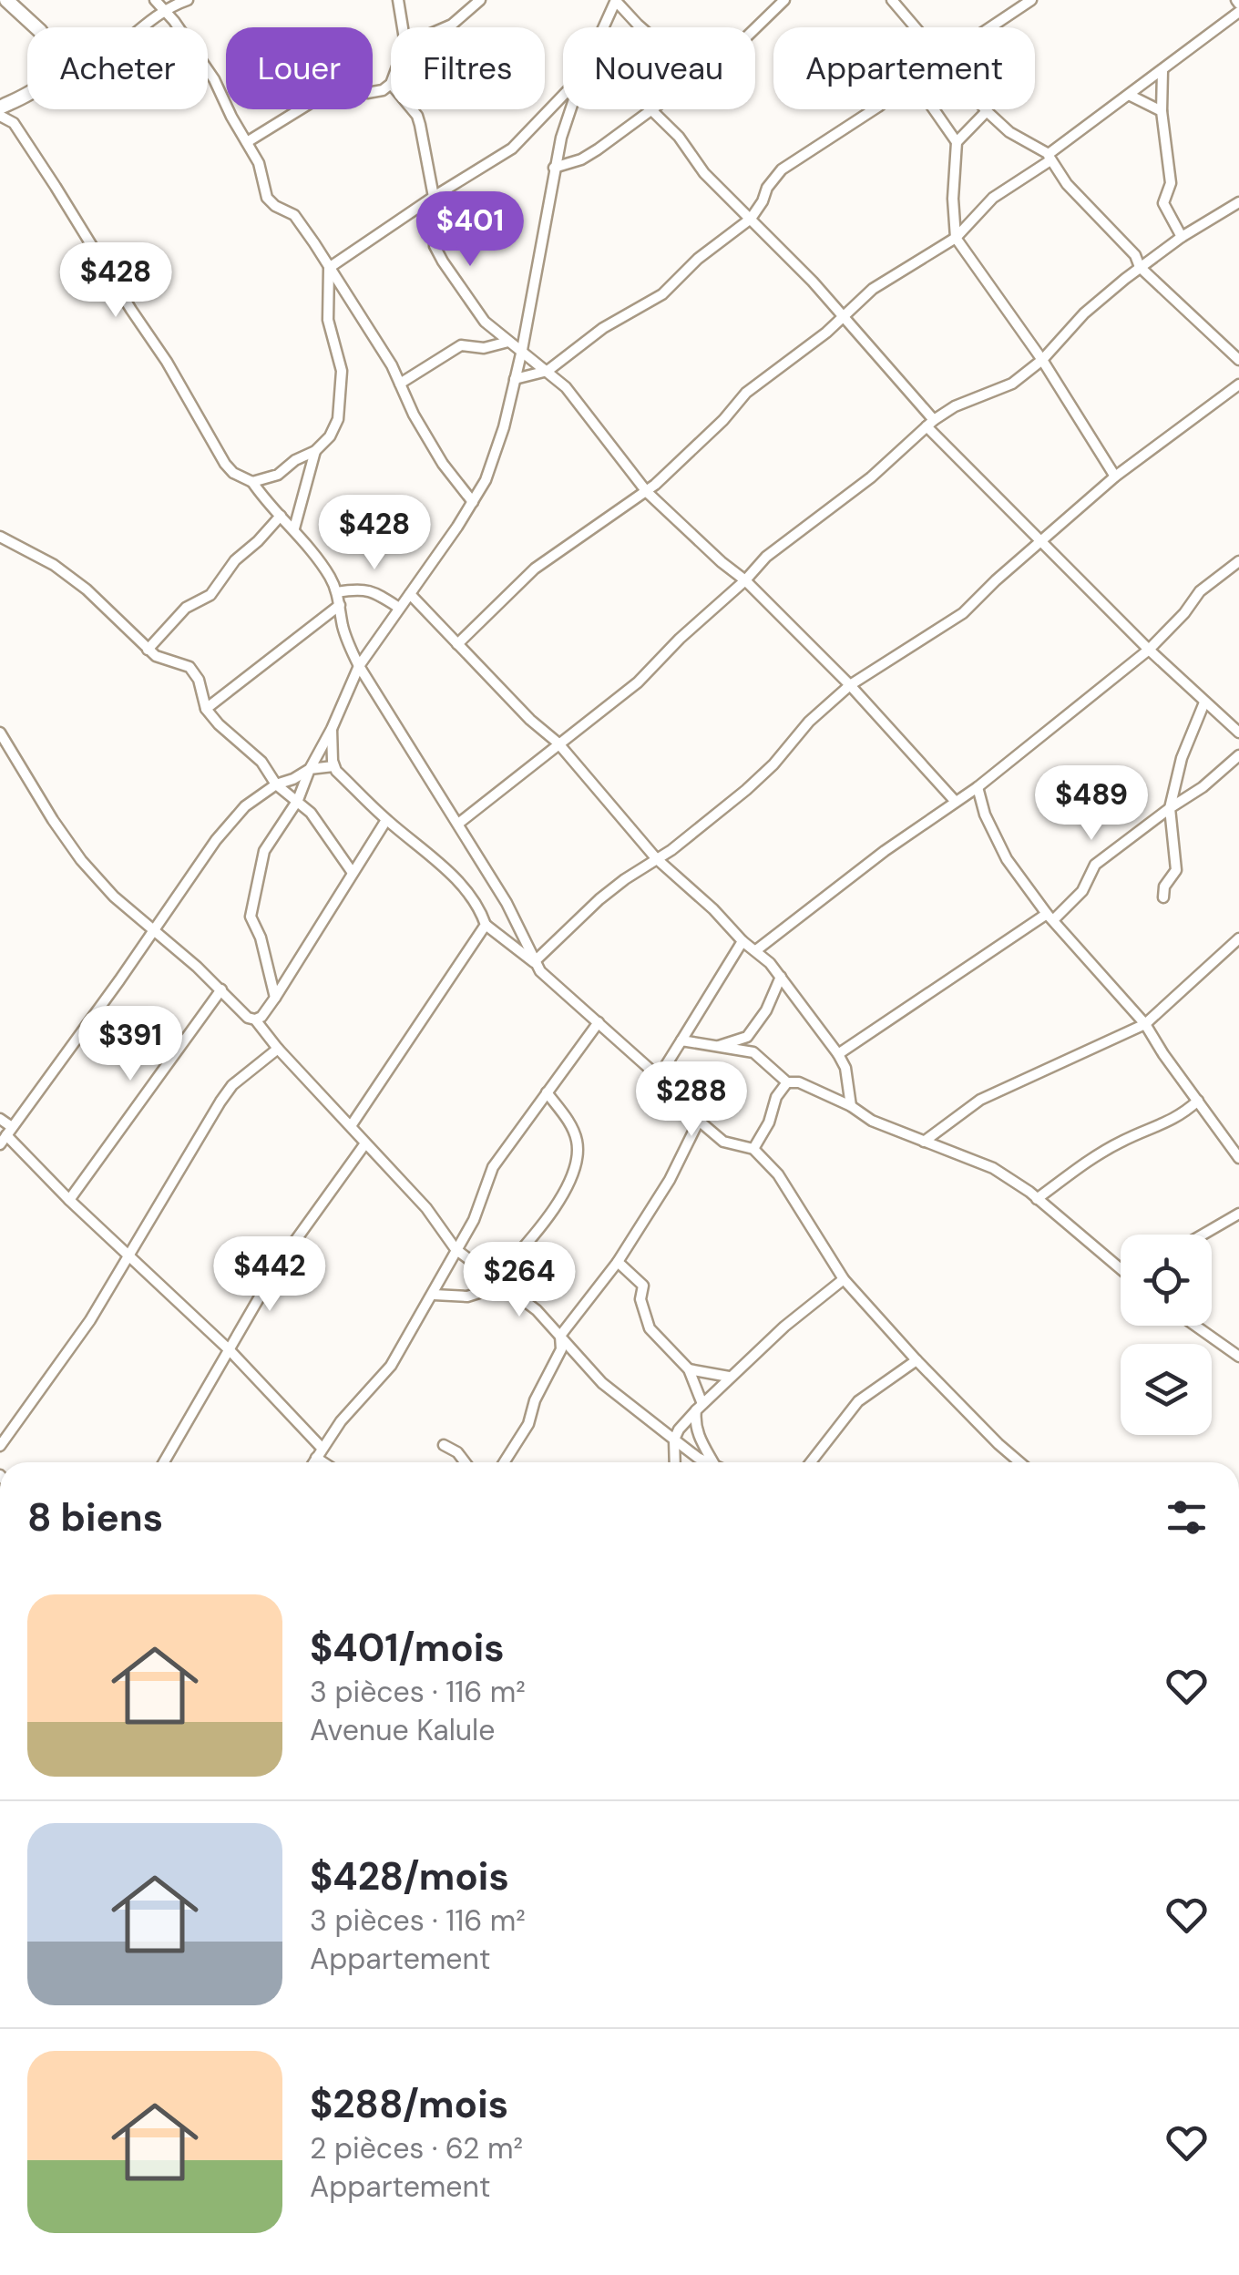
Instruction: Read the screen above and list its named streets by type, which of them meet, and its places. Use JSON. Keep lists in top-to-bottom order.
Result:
{
  "page": {
    "chip": [
      "Acheter",
      "Louer",
      "Filtres",
      "Nouveau",
      "Appartement"
    ],
    "price": [
      "$401",
      "$428",
      "$428",
      "$489",
      "$391",
      "$288",
      "$442",
      "$264"
    ],
    "heading": "8 biens",
    "list": [
      {
        "name": "$401/mois",
        "note": "3 pièces · 116 m² · Avenue Kalule"
      },
      {
        "name": "$428/mois",
        "note": "3 pièces · 116 m² · Appartement"
      },
      {
        "name": "$288/mois",
        "note": "2 pièces · 62 m² · Appartement"
      }
    ]
  }
}
